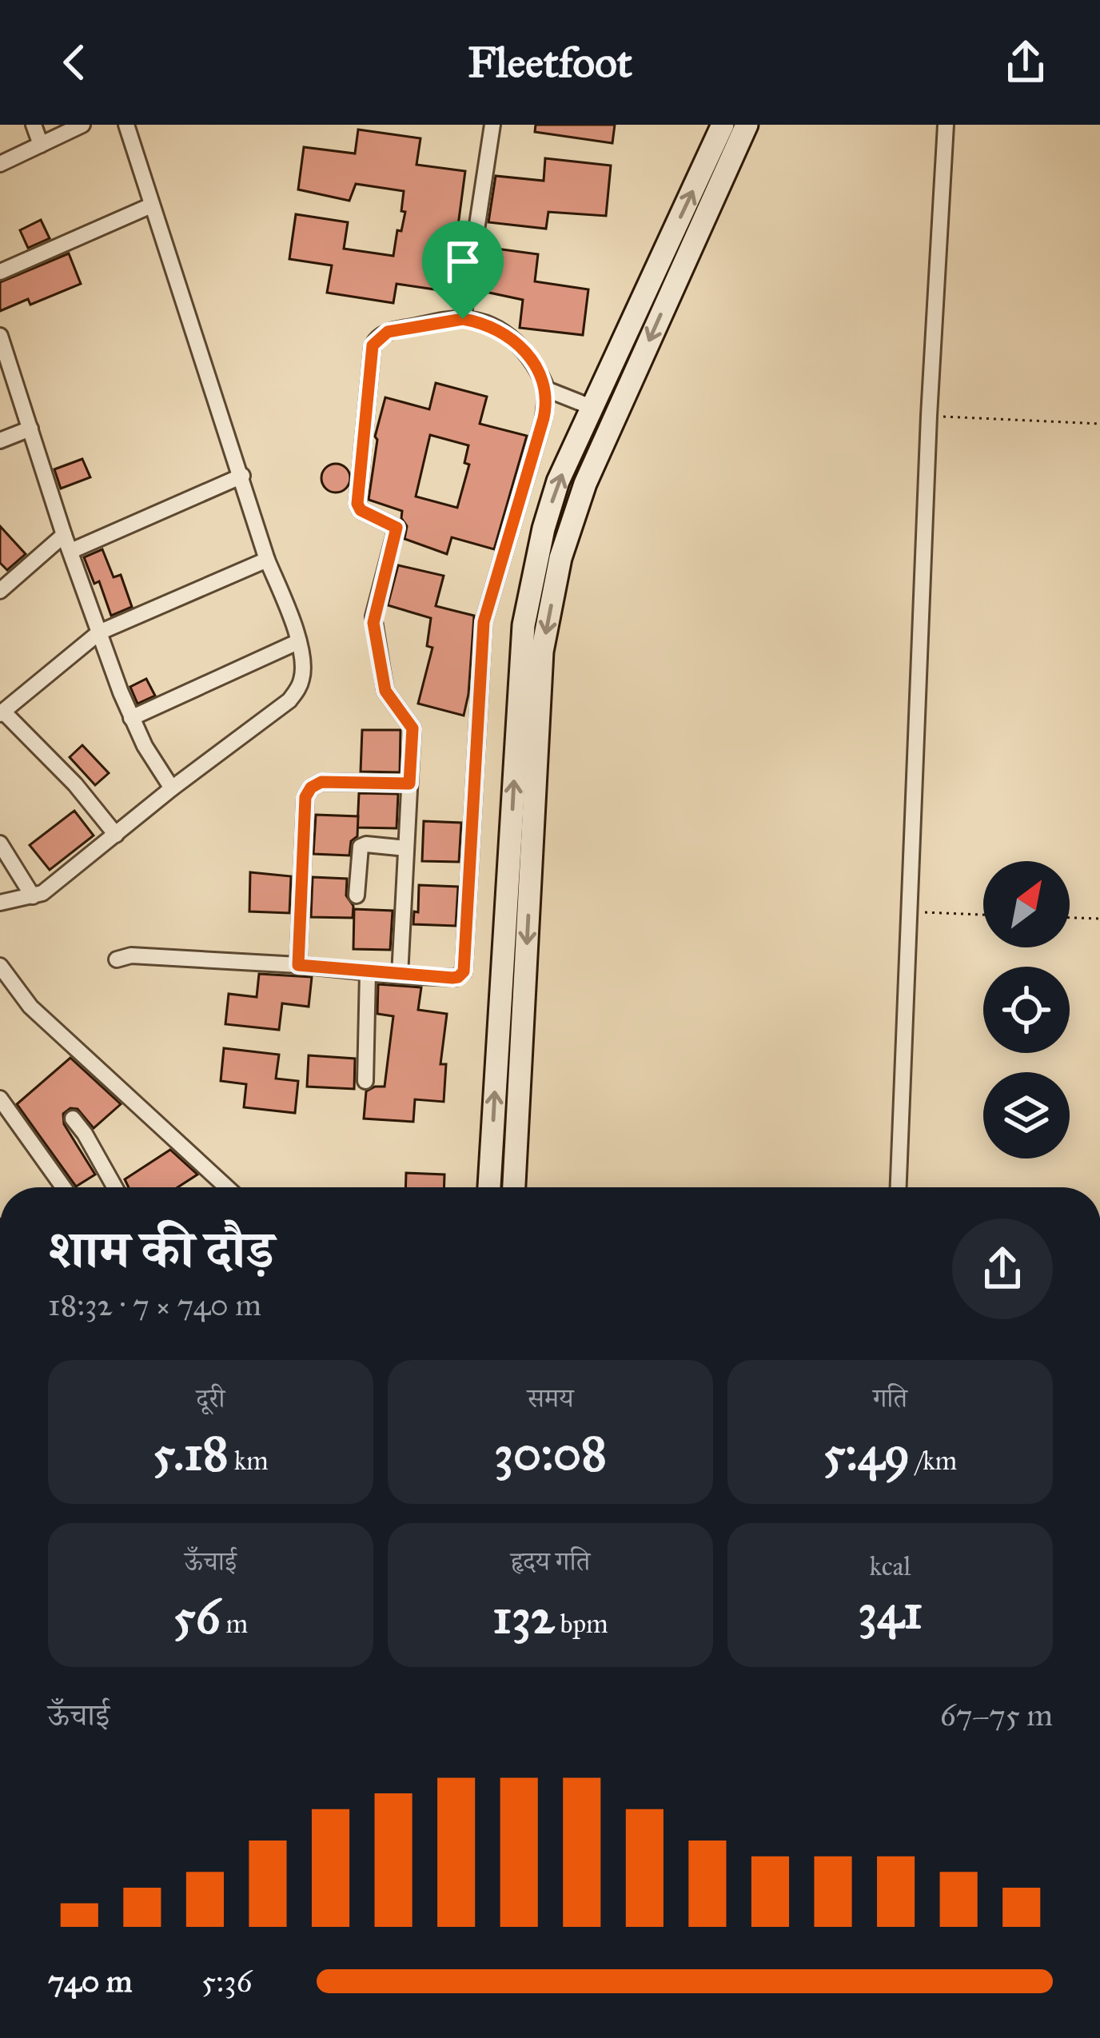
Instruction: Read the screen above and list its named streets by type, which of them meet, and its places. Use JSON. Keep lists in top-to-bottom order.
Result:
{
  "north": "top right",
  "page": {
    "header": "Fleetfoot",
    "heading": ["शाम की दौड़", "18:32 · 7 × 740 m"],
    "stats": [
      ["दूरी", "5.18 km"],
      ["समय", "30:08"],
      ["गति", "5:49 /km"],
      ["ऊँचाई", "56 m"],
      ["हृदय गति", "132 bpm"],
      ["kcal", "341"]
    ],
    "chart": ["ऊँचाई", "67–75 m"],
    "list": [
      {
        "name": "740 m",
        "note": "5:36"
      }
    ]
  }
}
